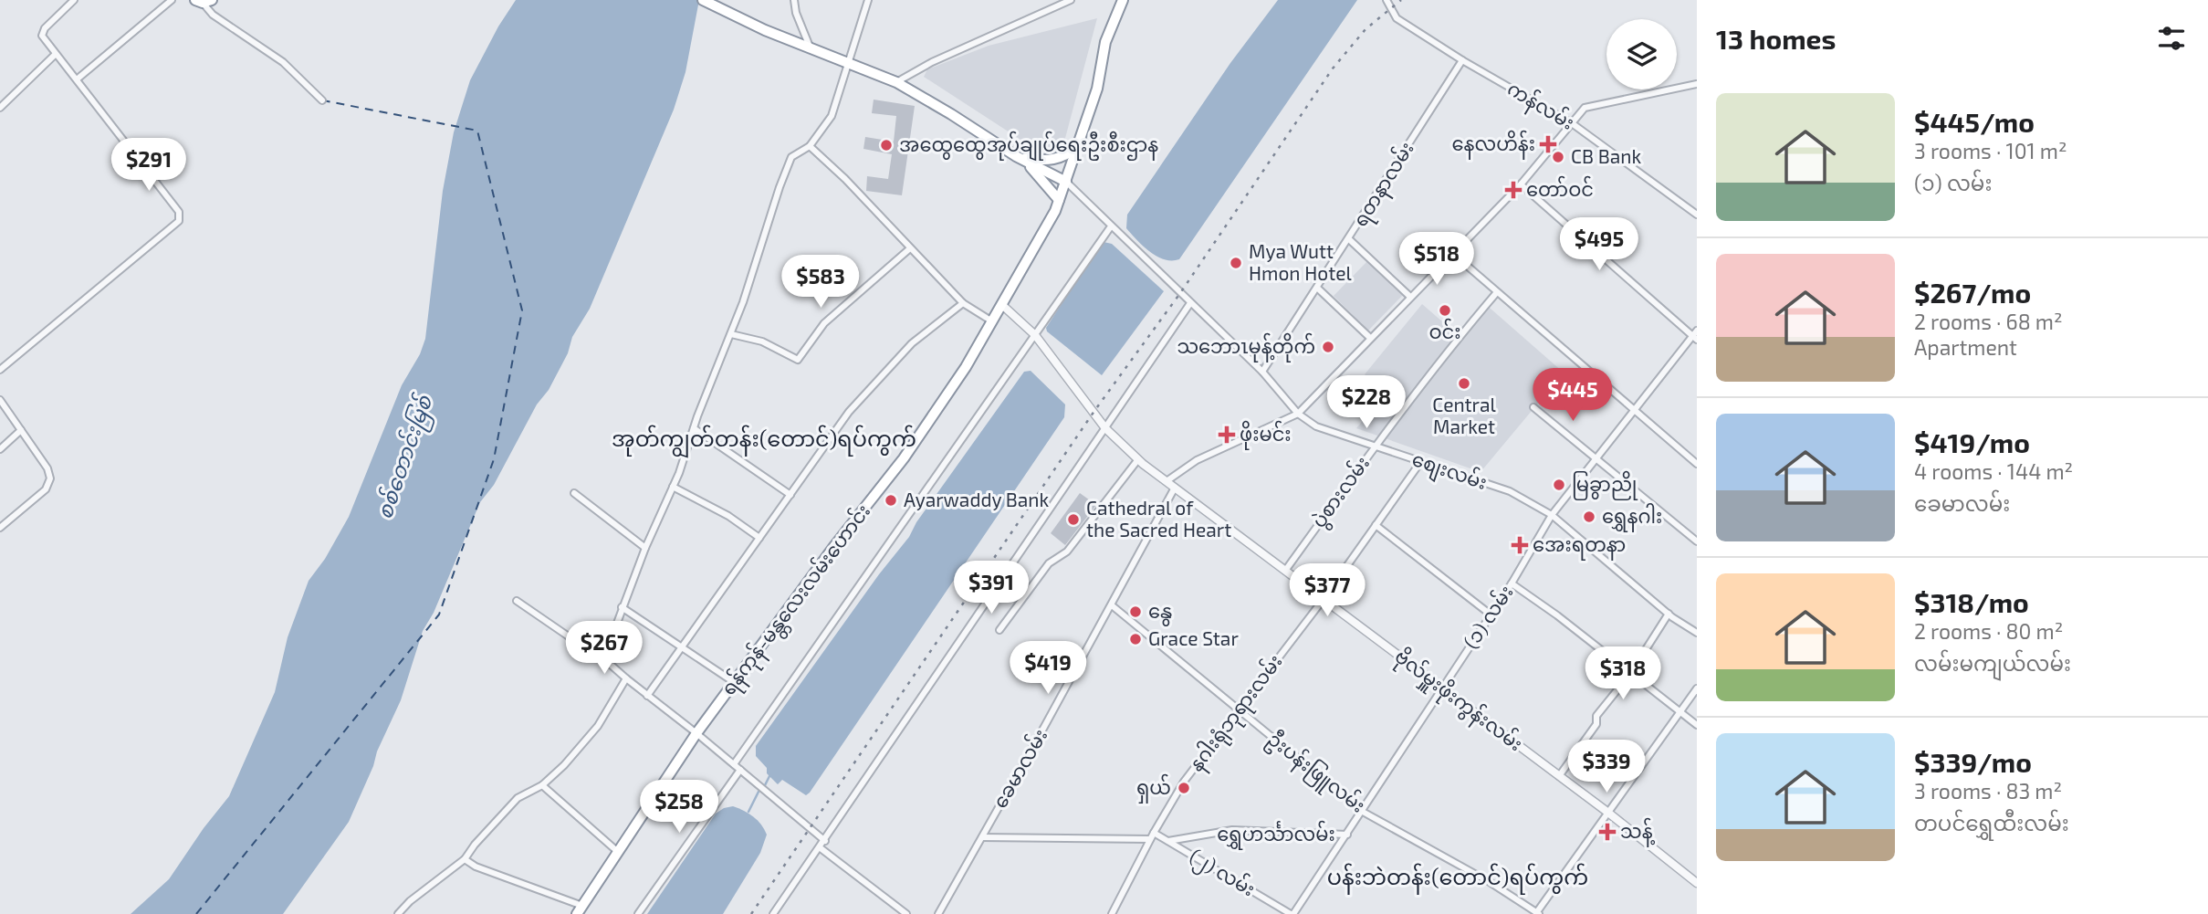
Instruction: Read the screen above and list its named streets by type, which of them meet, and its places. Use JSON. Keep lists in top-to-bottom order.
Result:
{
  "streets": {
    "highway": ["ရန်ကုန်-မန္တလေးလမ်းဟောင်း"],
    "street": [
      "ကန်လမ်း",
      "ရတနာလမ်း",
      "စျေးလမ်း",
      "ပွဲစားလမ်း",
      "(၁) လမ်း",
      "ဗိုလ်မှူးဖိုးကွန်းလမ်း",
      "နဂါးရုံဘုရားလမ်း",
      "ခေမာလမ်း",
      "ဦးပန်းဖြူလမ်း",
      "ရွှေဟင်္သာလမ်း",
      "(၂) လမ်း"
    ]
  },
  "crossings": [
    ["ကန်လမ်း", "ရတနာလမ်း"],
    ["ရတနာလမ်း", "စျေးလမ်း"],
    ["စျေးလမ်း", "ပွဲစားလမ်း"],
    ["စျေးလမ်း", "ရန်ကုန်-မန္တလေးလမ်းဟောင်း"],
    ["စျေးလမ်း", "(၁) လမ်း"],
    ["စျေးလမ်း", "နဂါးရုံဘုရားလမ်း"],
    ["ပွဲစားလမ်း", "ဗိုလ်မှူးဖိုးကွန်းလမ်း"],
    ["ရန်ကုန်-မန္တလေးလမ်းဟောင်း", "ဗိုလ်မှူးဖိုးကွန်းလမ်း"],
    ["(၁) လမ်း", "ဗိုလ်မှူးဖိုးကွန်းလမ်း"],
    ["(၁) လမ်း", "ဦးပန်းဖြူလမ်း"],
    ["(၁) လမ်း", "ရွှေဟင်္သာလမ်း"],
    ["(၁) လမ်း", "(၂) လမ်း"],
    ["ဗိုလ်မှူးဖိုးကွန်းလမ်း", "နဂါးရုံဘုရားလမ်း"],
    ["ဗိုလ်မှူးဖိုးကွန်းလမ်း", "ခေမာလမ်း"],
    ["နဂါးရုံဘုရားလမ်း", "ဦးပန်းဖြူလမ်း"],
    ["နဂါးရုံဘုရားလမ်း", "(၂) လမ်း"],
    ["ခေမာလမ်း", "ဦးပန်းဖြူလမ်း"],
    ["ရွှေဟင်္သာလမ်း", "(၂) လမ်း"]
  ],
  "districts": ["အုတ်ကျွတ်တန်း(တောင်)ရပ်ကွက်", "ပန်းဘဲတန်း(တောင်)ရပ်ကွက်"],
  "water": ["စစ်တောင်းမြစ်"],
  "places": {
    "health": [
      "နေလဟိန်း",
      "တော်ဝင်",
      "ဖိုးမင်း",
      "အေးရတနာ",
      "သန့်"
    ],
    "other": [
      "အထွေထွေအုပ်ချုပ်ရေးဦးစီးဌာန",
      "CB Bank",
      "Mya Wutt Hmon Hotel",
      "ဝင်း",
      "သဘောၤမုန့်တိုက်",
      "Central Market",
      "မြခွာညို",
      "Ayarwaddy Bank",
      "ရွှေနဂါး",
      "Cathedral of the Sacred Heart",
      "နွေ",
      "Grace Star",
      "ရှယ်"
    ]
  },
  "page": {
    "heading": "13 homes",
    "list": [
      {
        "name": "$445/mo",
        "note": "3 rooms · 101 m² · (၁) လမ်း"
      },
      {
        "name": "$267/mo",
        "note": "2 rooms · 68 m² · Apartment"
      },
      {
        "name": "$419/mo",
        "note": "4 rooms · 144 m² · ခေမာလမ်း"
      },
      {
        "name": "$318/mo",
        "note": "2 rooms · 80 m² · လမ်းမကျယ်လမ်း"
      },
      {
        "name": "$339/mo",
        "note": "3 rooms · 83 m² · တပင်ရွှေထီးလမ်း"
      }
    ],
    "price": [
      "$291",
      "$495",
      "$518",
      "$583",
      "$445",
      "$228",
      "$391",
      "$377",
      "$267",
      "$419",
      "$318",
      "$339",
      "$258"
    ]
  }
}
